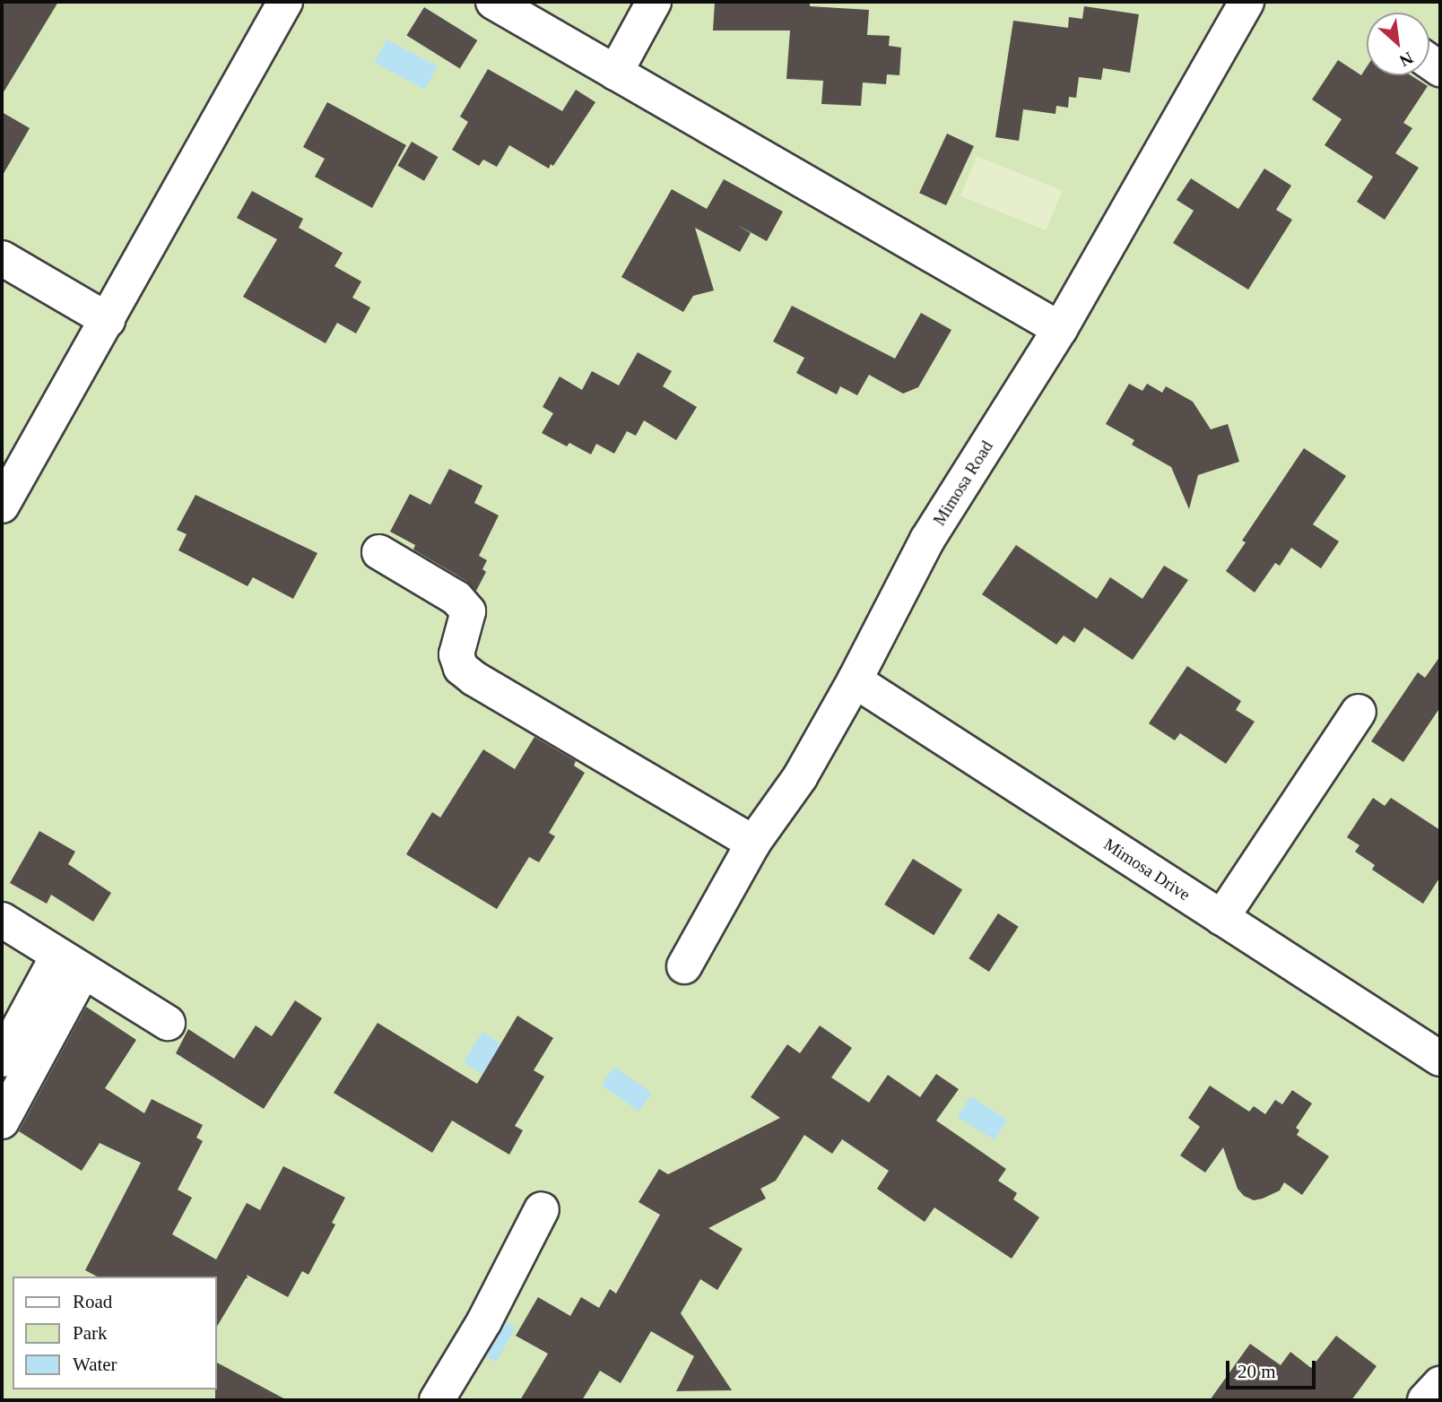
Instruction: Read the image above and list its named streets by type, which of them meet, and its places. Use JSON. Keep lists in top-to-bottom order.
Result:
{
  "streets": {
    "street": ["Mimosa Road", "Mimosa Drive"]
  },
  "crossings": [
    ["Mimosa Road", "Mimosa Drive"]
  ],
  "legend": ["Road", "Park", "Water"],
  "scale_bar": "20 m",
  "north": "bottom right"
}
